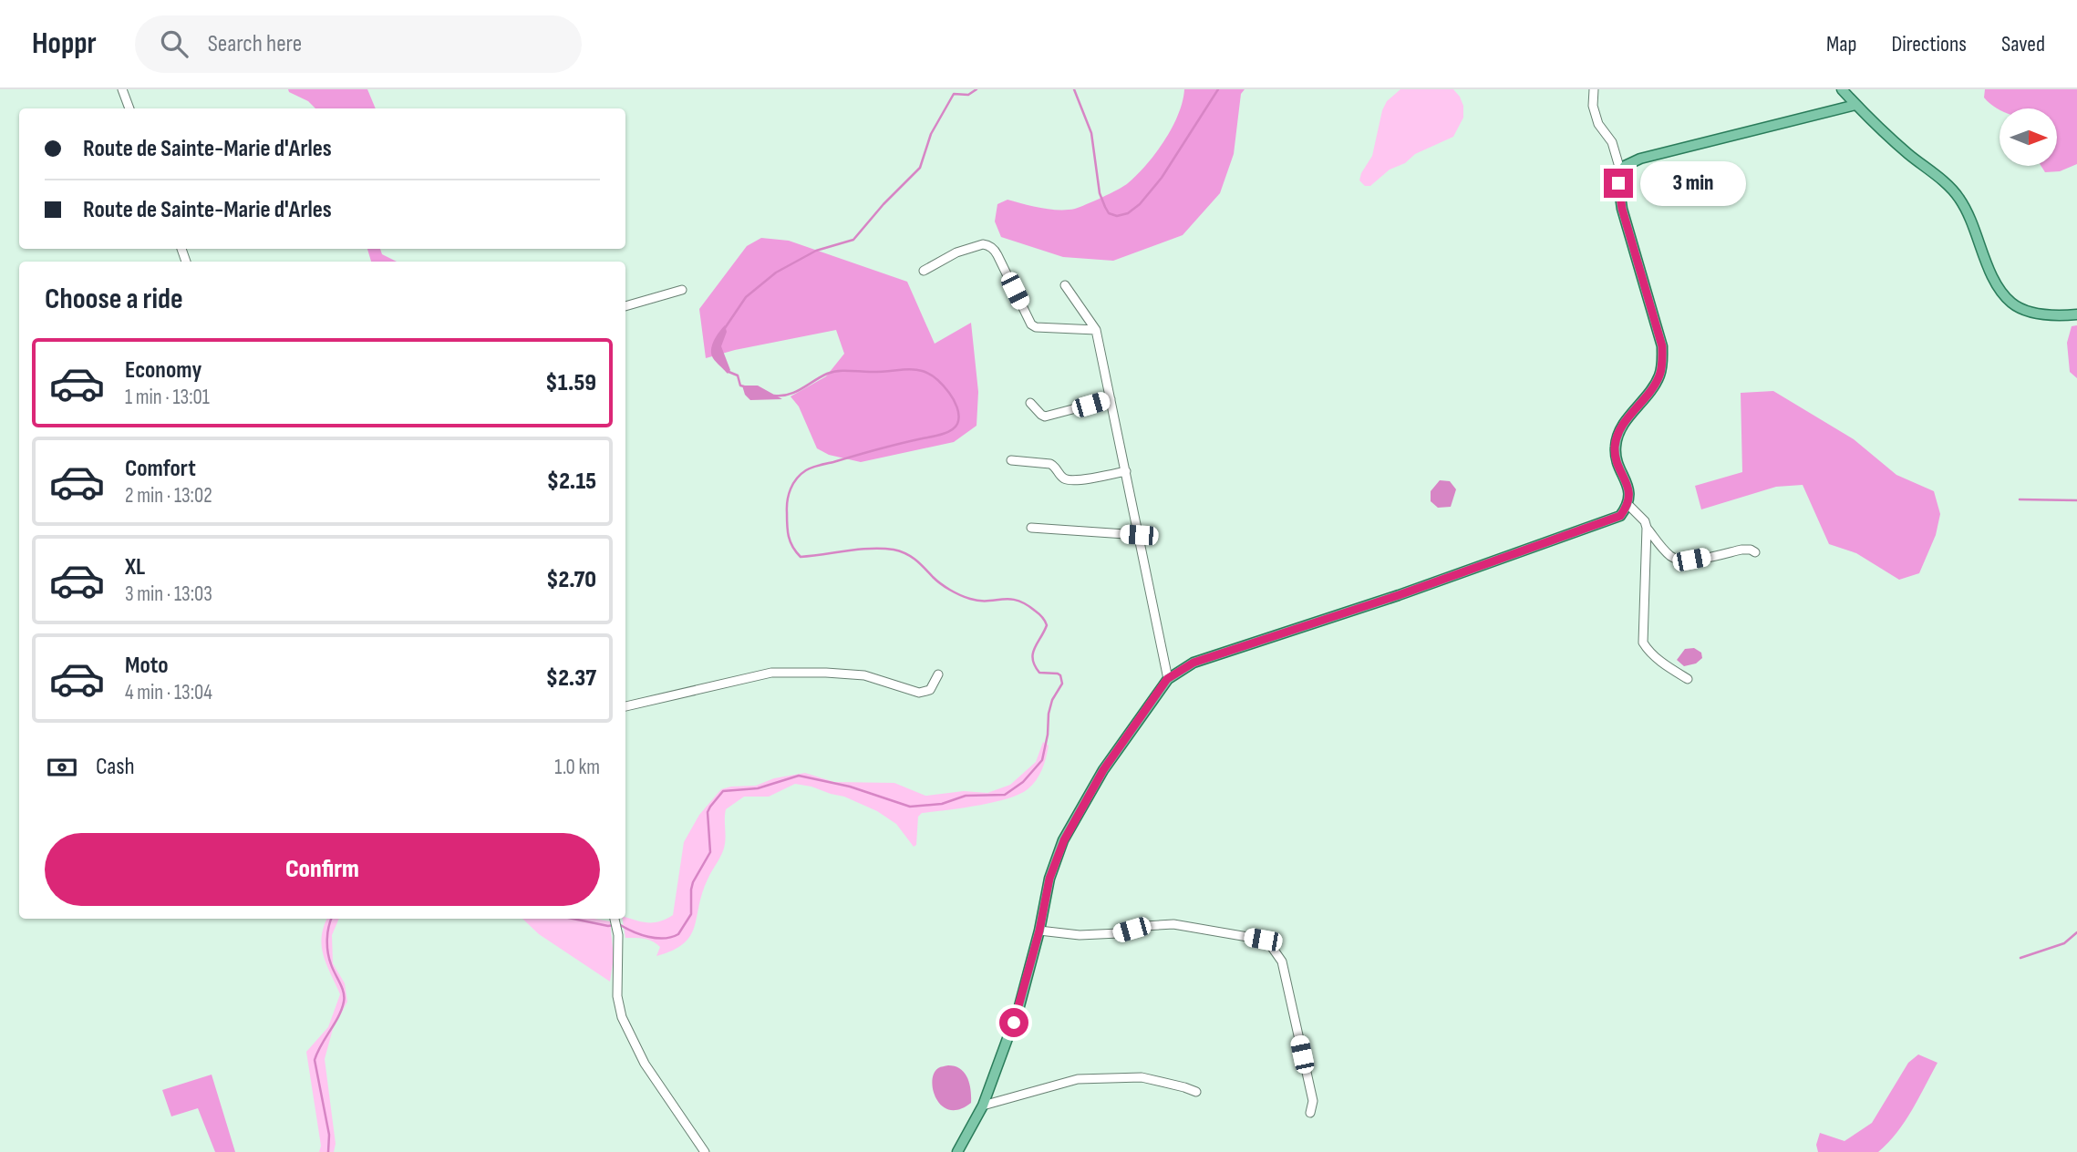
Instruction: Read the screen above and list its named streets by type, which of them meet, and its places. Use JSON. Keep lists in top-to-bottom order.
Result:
{
  "north": "right",
  "page": {
    "header": "Hoppr",
    "search": "Search here",
    "nav": ["Map", "Directions", "Saved"],
    "banner": ["Route de Sainte-Marie d'Arles", "Route de Sainte-Marie d'Arles"],
    "bubble": "3 min",
    "heading": "Choose a ride",
    "list": [
      {
        "name": "Economy",
        "note": "1 min · 13:01",
        "value": "$1.59"
      },
      {
        "name": "Comfort",
        "note": "2 min · 13:02",
        "value": "$2.15"
      },
      {
        "name": "XL",
        "note": "3 min · 13:03",
        "value": "$2.70"
      },
      {
        "name": "Moto",
        "note": "4 min · 13:04",
        "value": "$2.37"
      }
    ],
    "pay": ["Cash", "1.0 km"],
    "buttons": "Confirm"
  }
}
